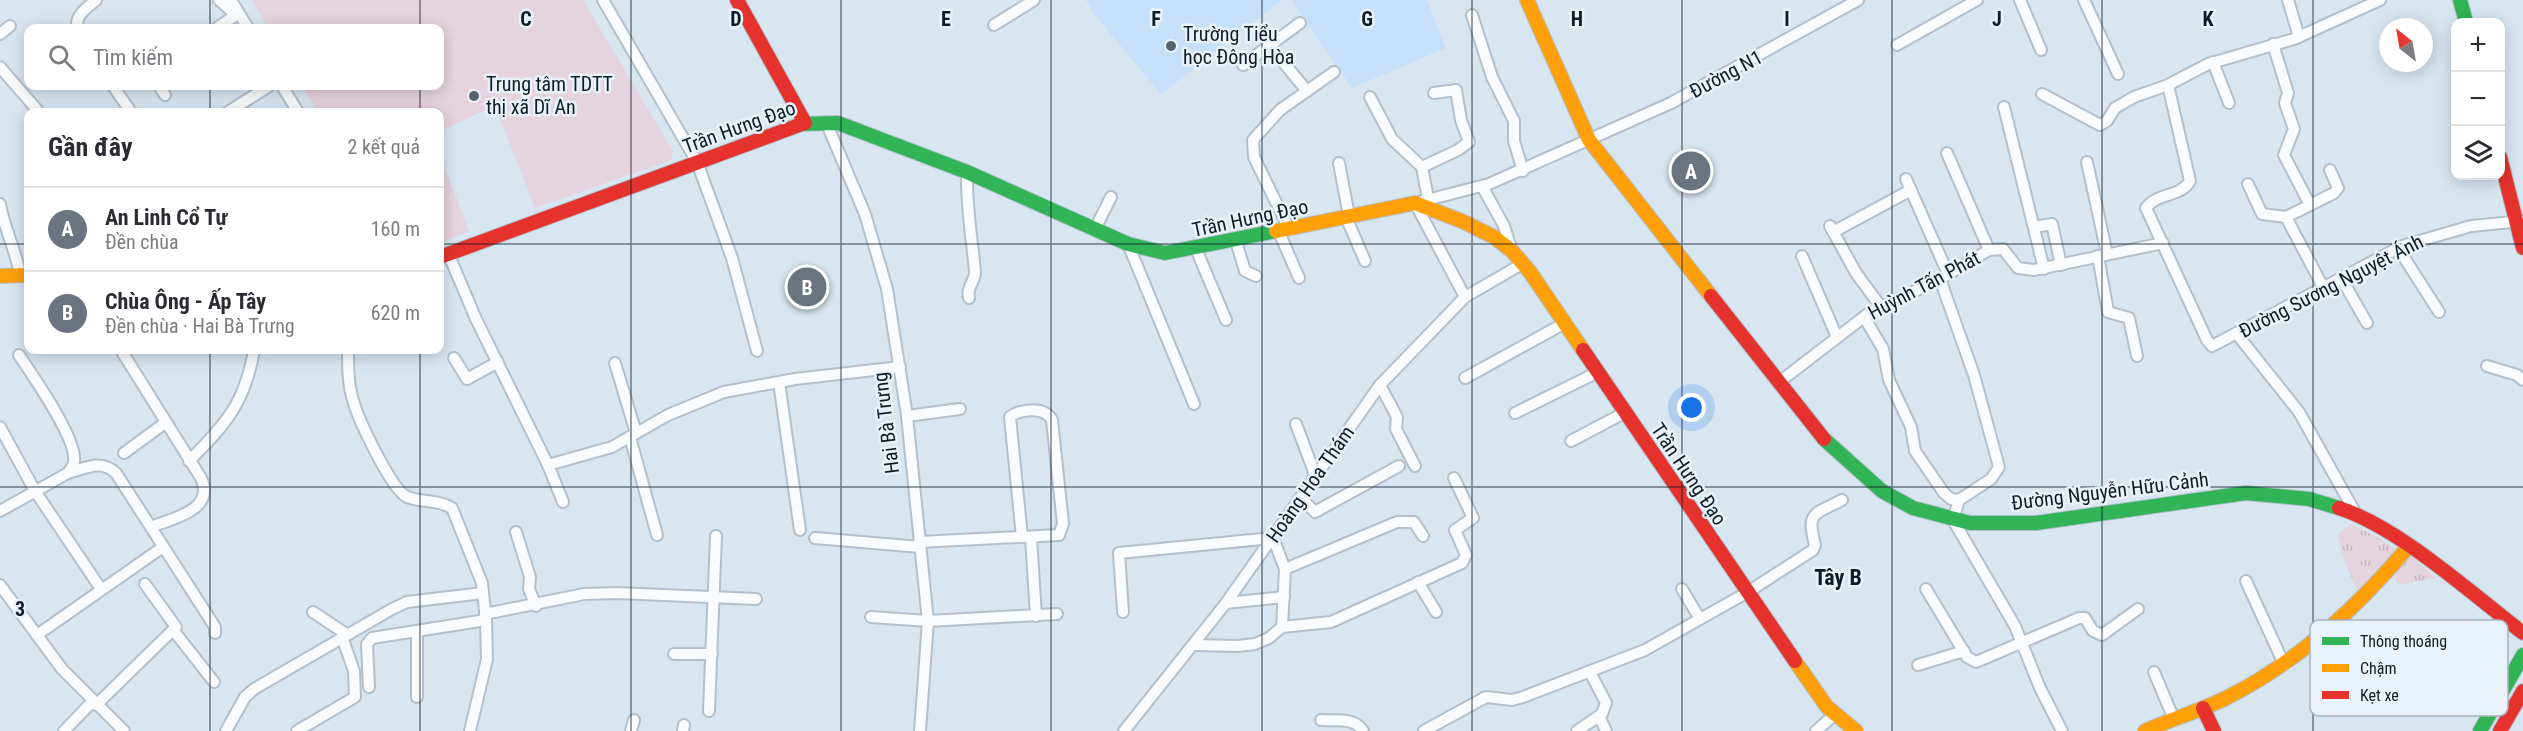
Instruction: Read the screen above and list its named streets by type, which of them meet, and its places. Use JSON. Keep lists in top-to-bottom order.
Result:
{
  "streets": {
    "main road": ["Trần Hưng Đạo", "Đường Nguyễn Hữu Cảnh"],
    "street": [
      "Đường N1",
      "Huỳnh Tấn Phát",
      "Đường Sương Nguyệt Ánh",
      "Hai Bà Trưng",
      "Hoàng Hoa Thám"
    ]
  },
  "crossings": [
    ["Đường N1", "Trần Hưng Đạo"],
    ["Đường N1", "Đường Nguyễn Hữu Cảnh"],
    ["Trần Hưng Đạo", "Hai Bà Trưng"],
    ["Trần Hưng Đạo", "Hoàng Hoa Thám"],
    ["Huỳnh Tấn Phát", "Đường Sương Nguyệt Ánh"],
    ["Huỳnh Tấn Phát", "Đường Nguyễn Hữu Cảnh"]
  ],
  "districts": ["Tây B"],
  "places": ["Trường Tiểu học Đông Hòa", "Trung tâm TDTT thị xã Dĩ An"],
  "legend": ["Thông thoáng", "Chậm", "Kẹt xe"],
  "north": "top left",
  "page": {
    "map_buttons": ["+", "−"],
    "search": "Tìm kiếm",
    "heading": ["Gần đây", "2 kết quả"],
    "pins": ["A", "B"],
    "list": [
      {
        "mark": "A",
        "name": "An Linh Cổ Tự",
        "note": "Đền chùa",
        "value": "160 m"
      },
      {
        "mark": "B",
        "name": "Chùa Ông - Ấp Tây",
        "note": "Đền chùa · Hai Bà Trưng",
        "value": "620 m"
      }
    ]
  },
  "grid": {
    "columns": [
      "C",
      "D",
      "E",
      "F",
      "G",
      "H",
      "I",
      "J",
      "K"
    ],
    "rows": ["3"]
  }
}
